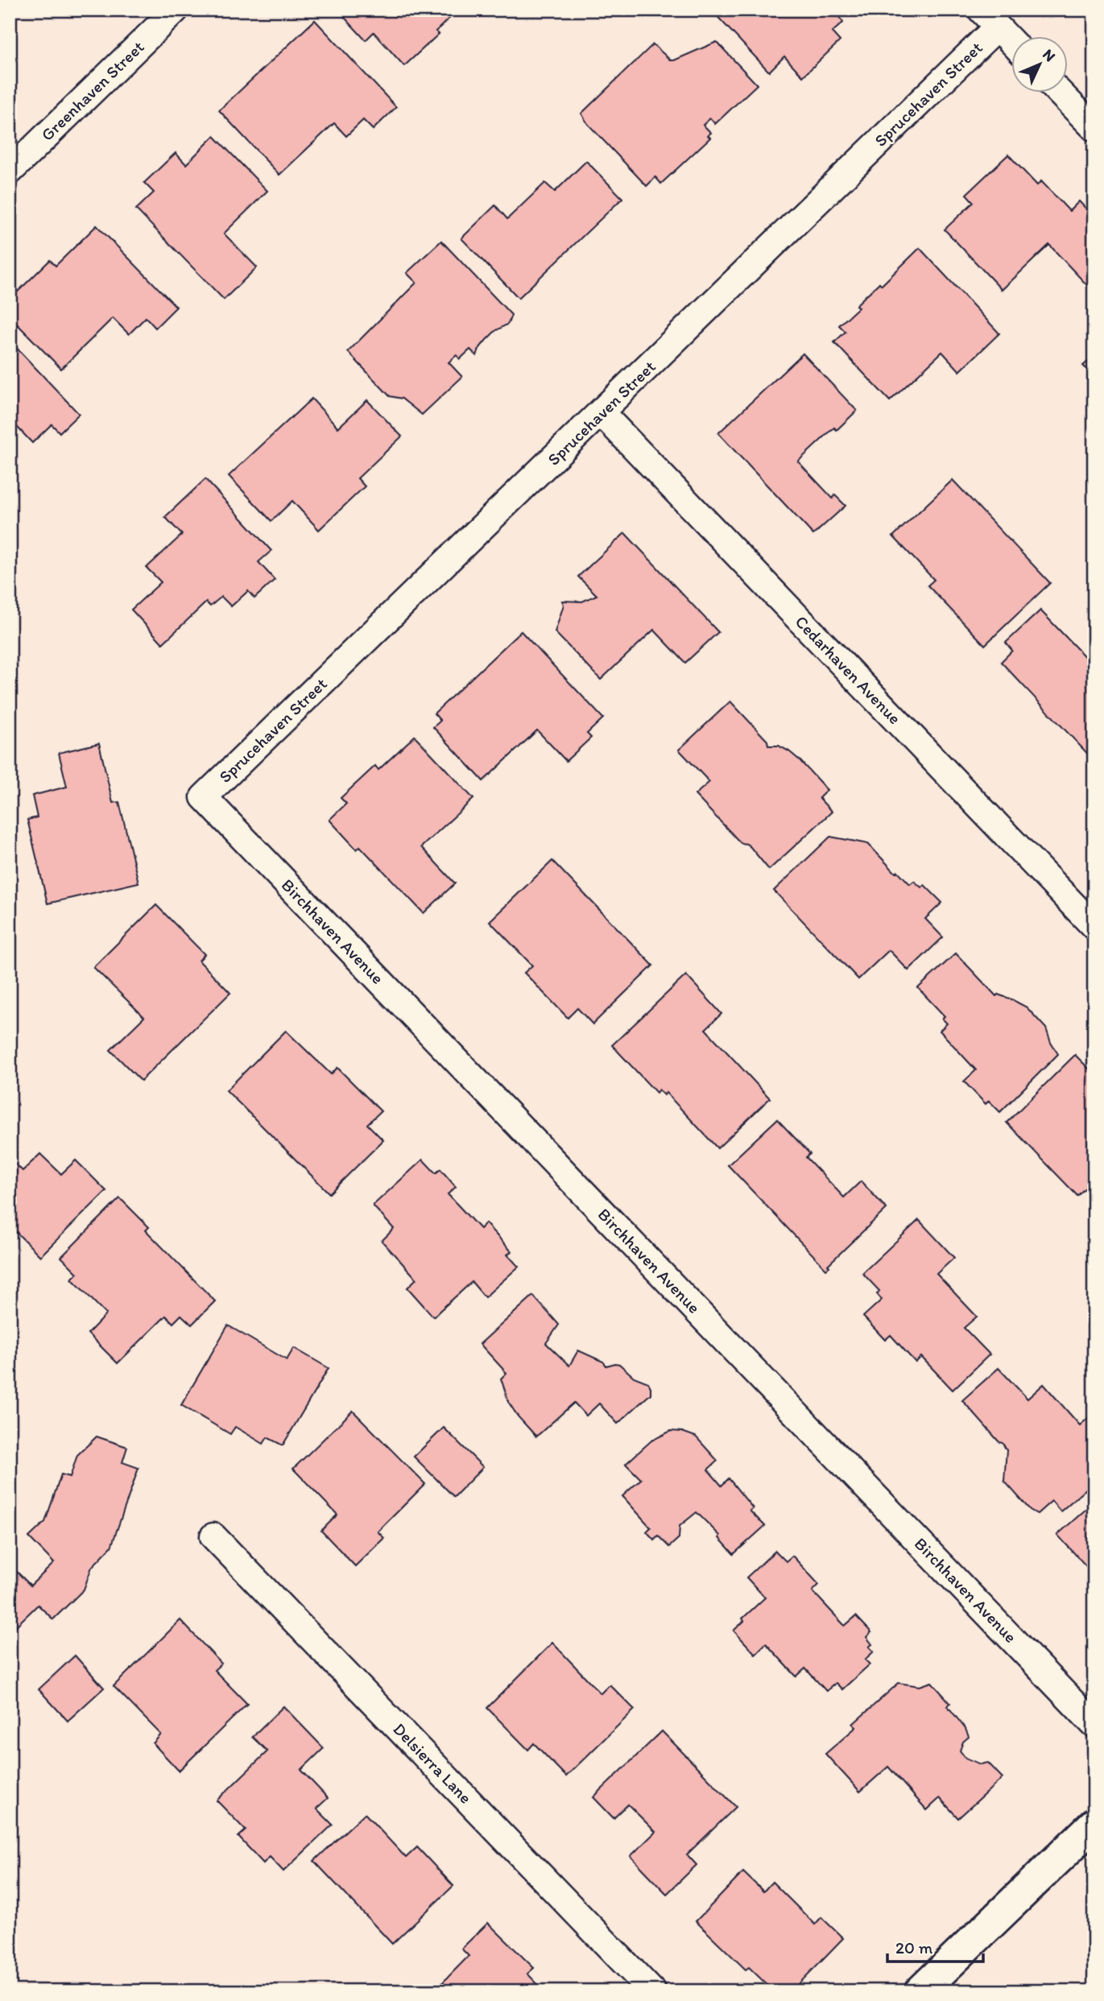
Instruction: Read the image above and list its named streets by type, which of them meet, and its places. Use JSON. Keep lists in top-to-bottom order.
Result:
{
  "streets": {
    "street": [
      "Greenhaven Street",
      "Sprucehaven Street",
      "Cedarhaven Avenue",
      "Birchhaven Avenue",
      "Delsierra Lane"
    ]
  },
  "crossings": [
    ["Sprucehaven Street", "Cedarhaven Avenue"],
    ["Sprucehaven Street", "Birchhaven Avenue"]
  ],
  "scale_bar": "20 m",
  "north": "top right"
}
